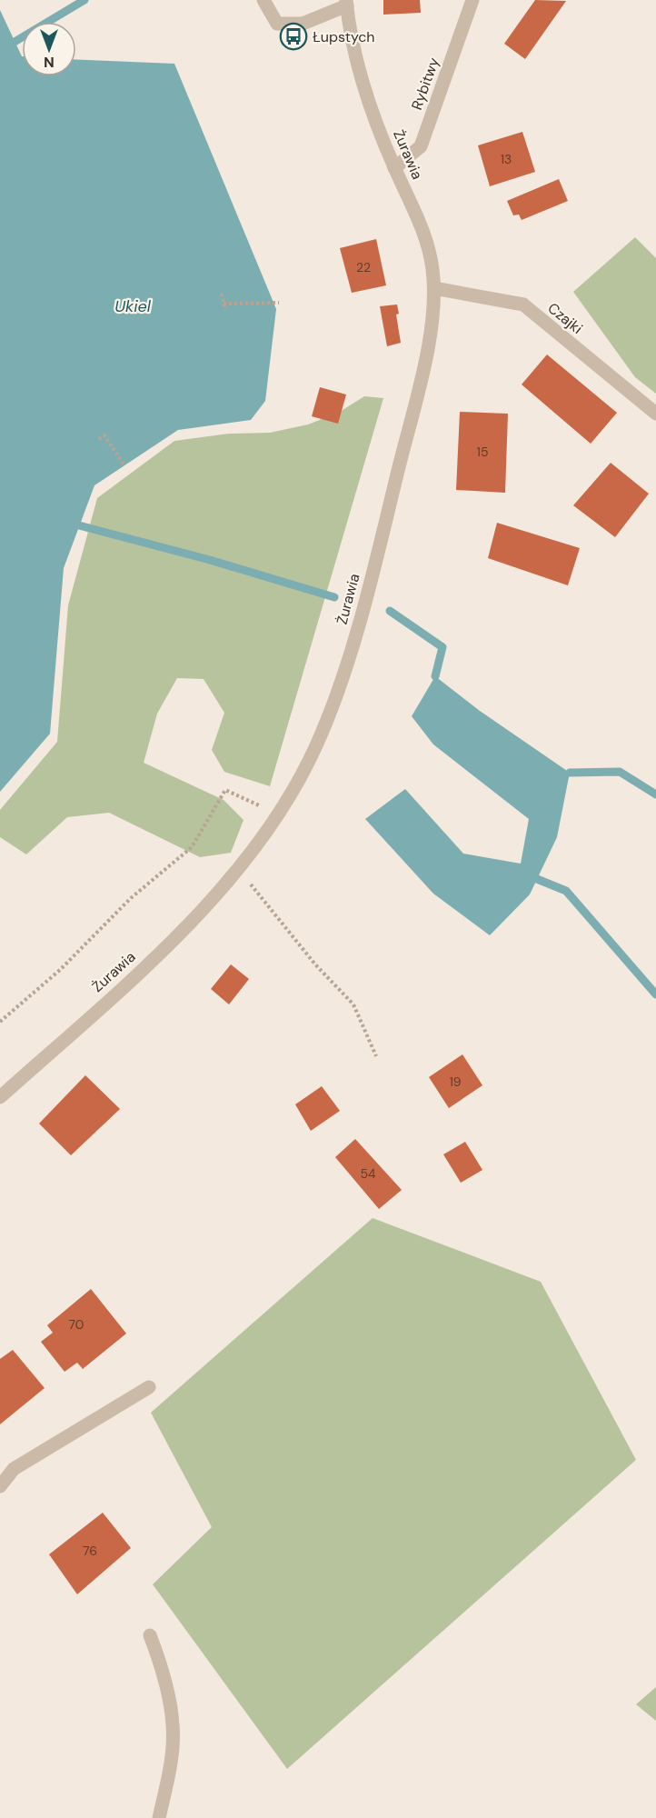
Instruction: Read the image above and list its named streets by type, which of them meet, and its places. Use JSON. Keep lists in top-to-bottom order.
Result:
{
  "streets": {
    "street": ["Rybitwy", "Żurawia", "Czajki"]
  },
  "crossings": [
    ["Rybitwy", "Żurawia"],
    ["Żurawia", "Czajki"]
  ],
  "water": ["Ukiel"],
  "places": {
    "bus stop": ["Łupstych"]
  },
  "house_numbers": [
    "13",
    "22",
    "15",
    "19",
    "54",
    "70",
    "76"
  ],
  "north": "bottom"
}
